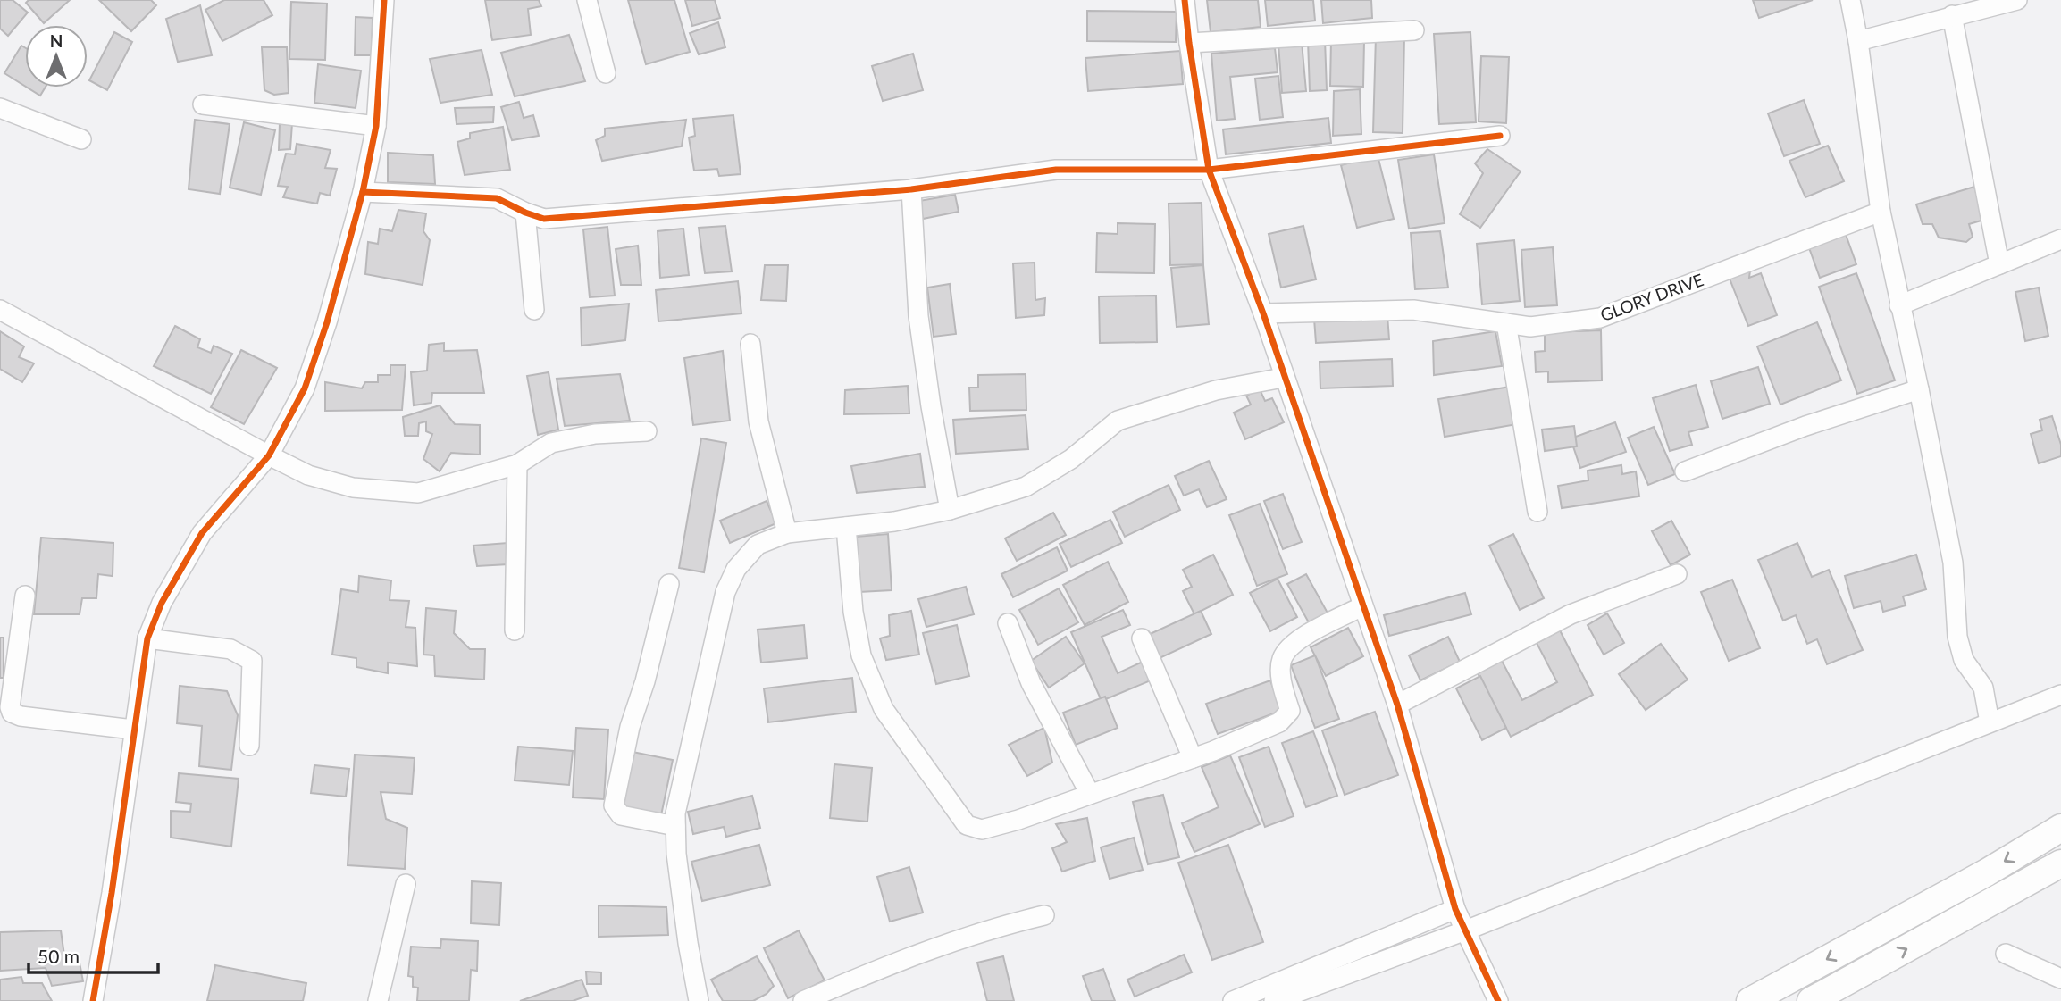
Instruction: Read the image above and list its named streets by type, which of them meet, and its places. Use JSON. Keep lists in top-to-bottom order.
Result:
{
  "streets": {
    "street": ["GLORY DRIVE"]
  },
  "scale_bar": "50 m",
  "north": "top"
}
